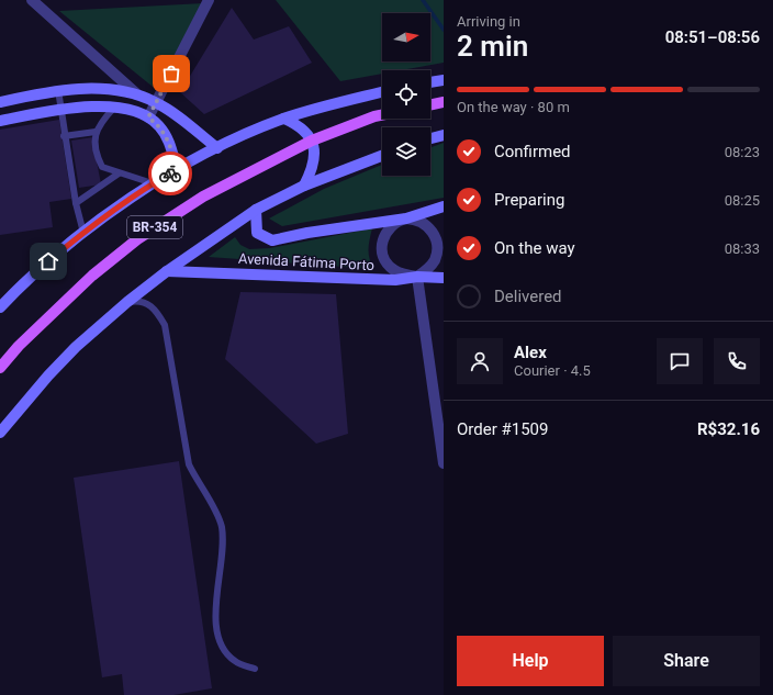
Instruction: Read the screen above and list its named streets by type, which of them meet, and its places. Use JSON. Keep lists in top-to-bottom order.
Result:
{
  "streets": {
    "main road": ["BR-354", "Avenida Fátima Porto"]
  },
  "north": "right",
  "page": {
    "heading": ["2 min", "Arriving in", "08:51–08:56"],
    "panel": [
      "Alex",
      "Courier · 4.5",
      "Order #1509",
      "R$32.16"
    ],
    "bar": "On the way · 80 m",
    "list": [
      ["Confirmed", "08:23"],
      ["Preparing", "08:25"],
      ["On the way", "08:33"],
      "Delivered"
    ],
    "buttons": ["Help", "Share"]
  }
}
